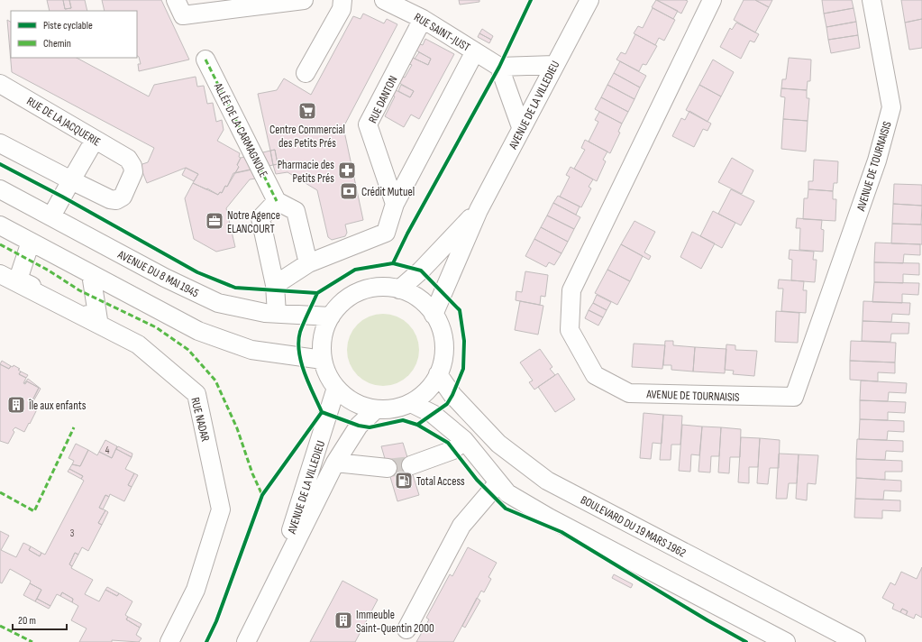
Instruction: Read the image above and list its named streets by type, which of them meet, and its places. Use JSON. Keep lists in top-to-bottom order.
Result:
{
  "streets": {
    "street": [
      "RUE SAINT-JUST",
      "RUE DANTON",
      "AVENUE DE LA VILLEDIEU",
      "RUE DE LA JACQUERIE",
      "ALLÉE DE LA CARMAGNOLE",
      "AVENUE DE TOURNAISIS",
      "AVENUE DU 8 MAI 1945",
      "RUE NADAR",
      "BOULEVARD DU 19 MARS 1962"
    ]
  },
  "crossings": [
    ["RUE SAINT-JUST", "RUE DANTON"],
    ["AVENUE DE LA VILLEDIEU", "AVENUE DU 8 MAI 1945"],
    ["AVENUE DE LA VILLEDIEU", "BOULEVARD DU 19 MARS 1962"],
    ["AVENUE DU 8 MAI 1945", "BOULEVARD DU 19 MARS 1962"]
  ],
  "places": {
    "supermarket": ["Centre Commercial des Petits Prés"],
    "pharmacy": ["Pharmacie des Petits Prés"],
    "bank": ["Crédit Mutuel"],
    "office": ["Notre Agence ELANCOURT"],
    "building": ["Île aux enfants", "Immeuble Saint-Quentin 2000"],
    "fuel station": ["Total Access"]
  },
  "house_numbers": ["4", "3"],
  "legend": ["Piste cyclable", "Chemin"],
  "scale_bar": "20 m"
}
